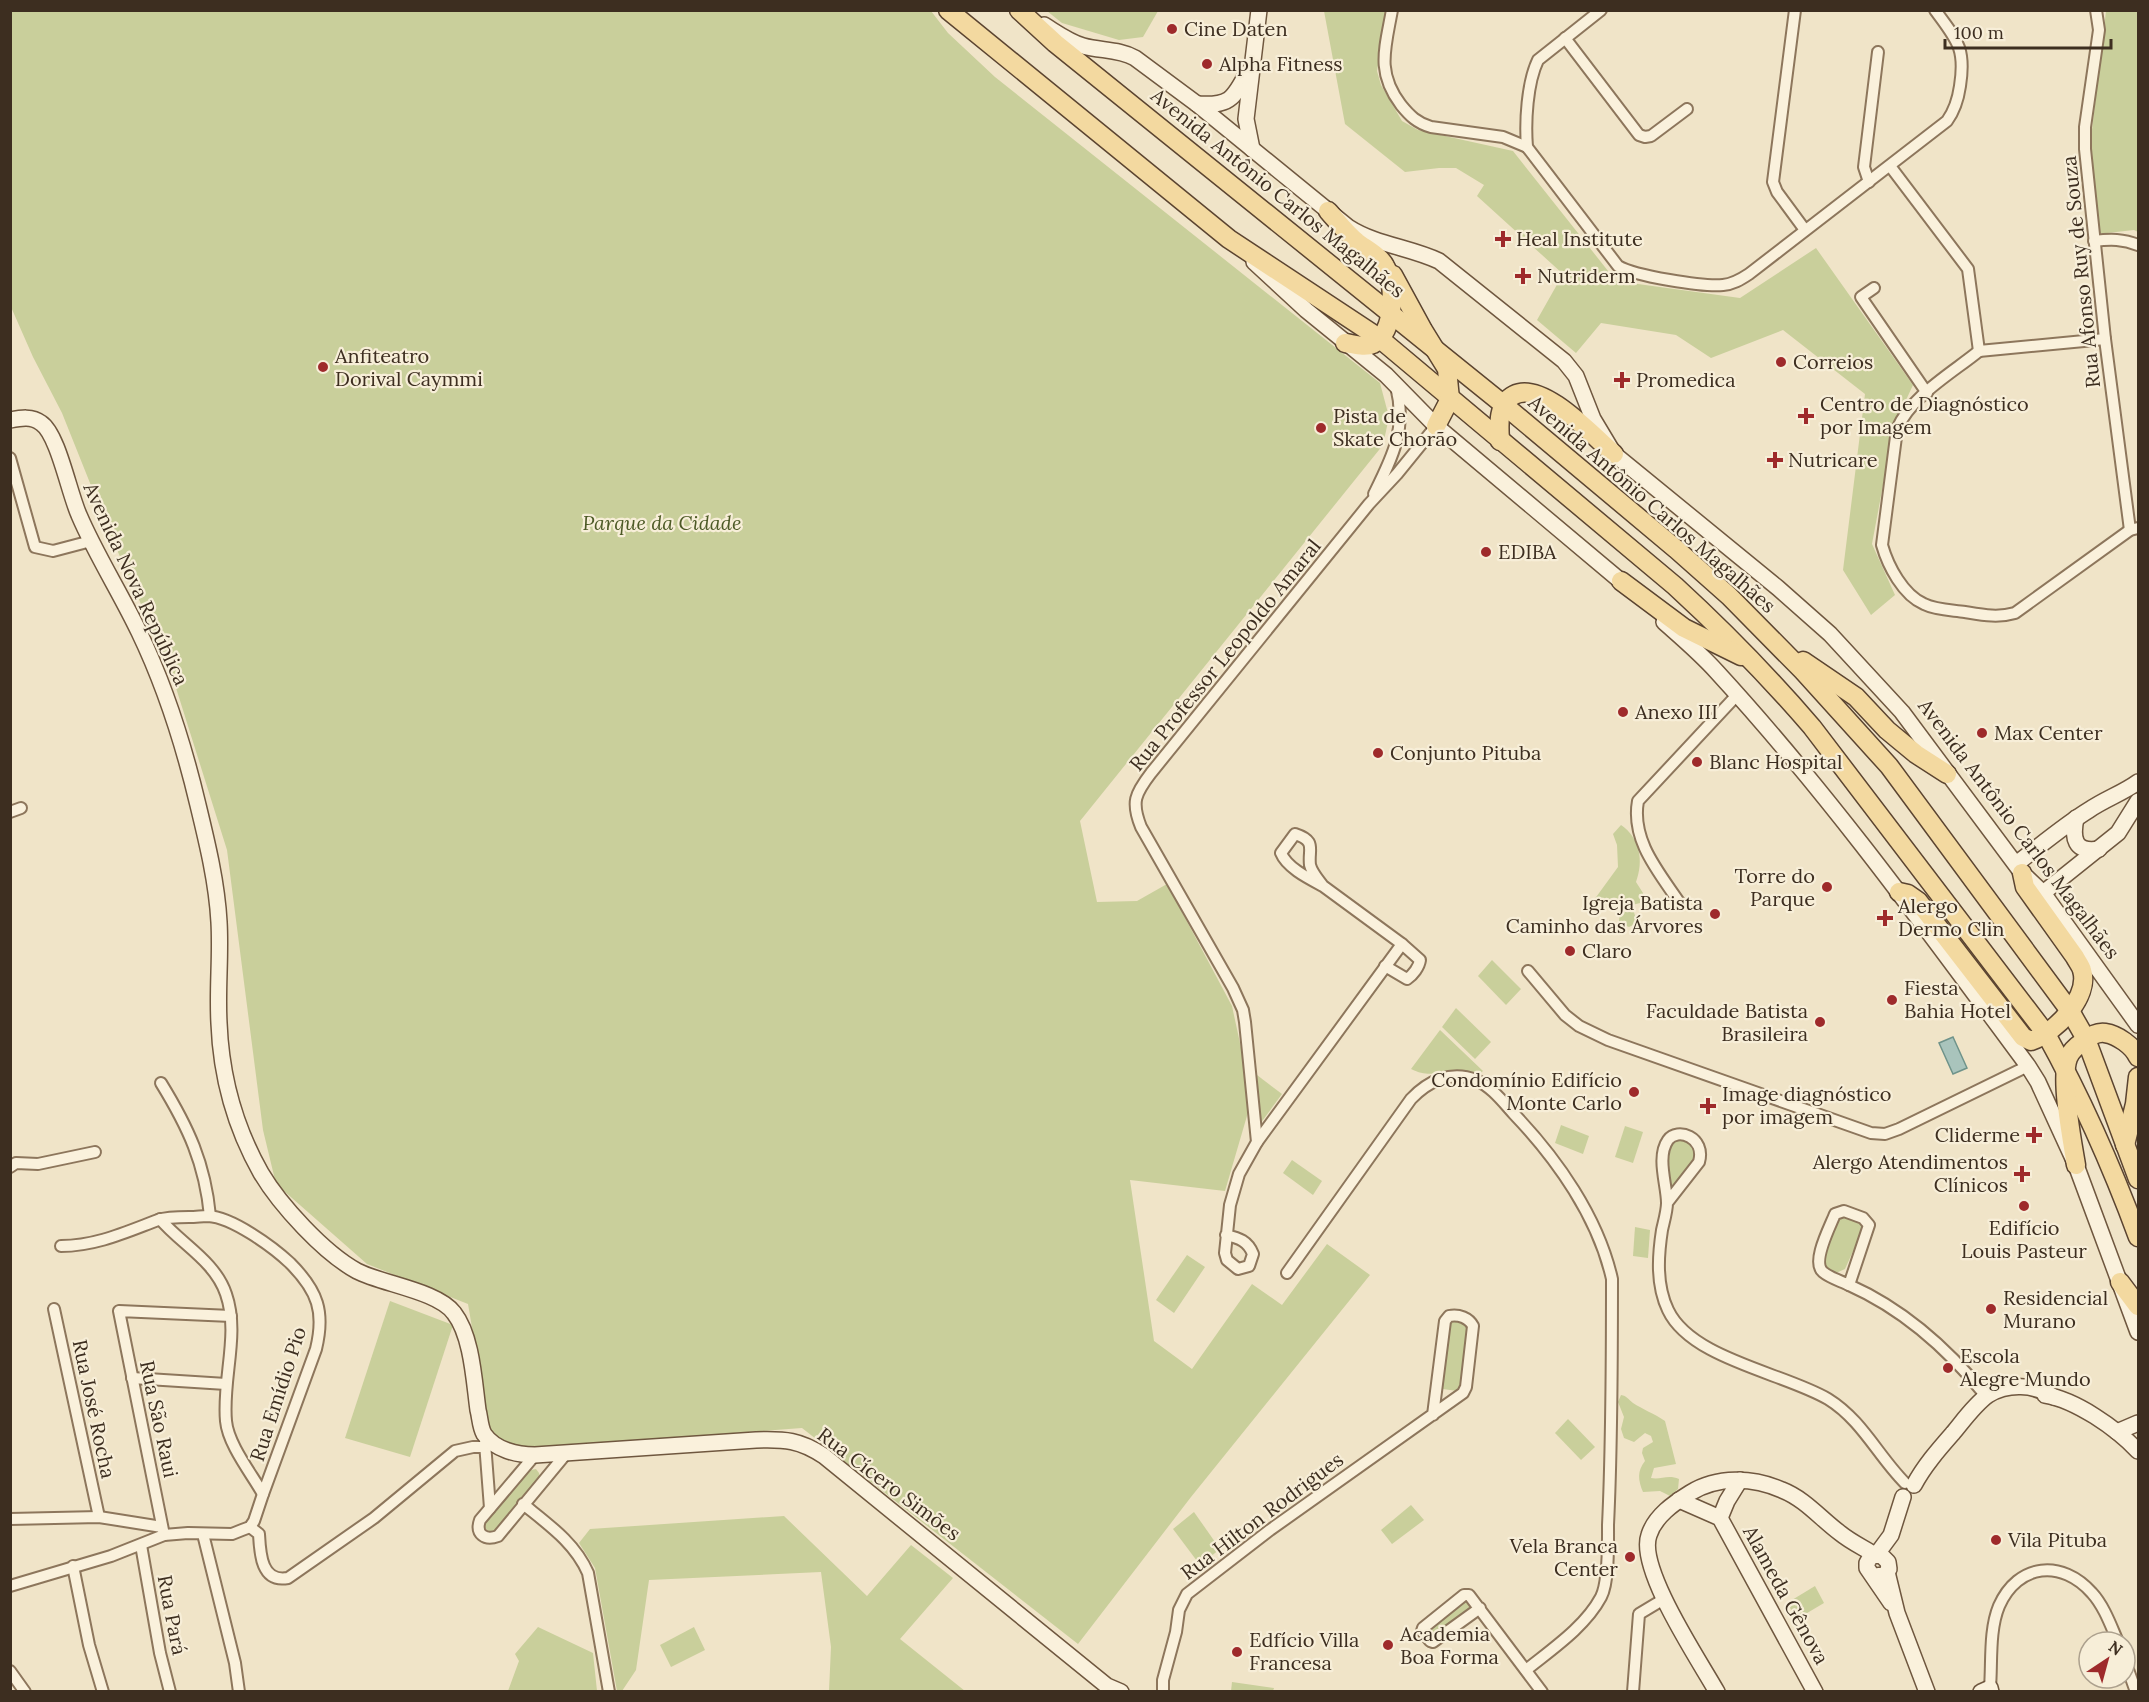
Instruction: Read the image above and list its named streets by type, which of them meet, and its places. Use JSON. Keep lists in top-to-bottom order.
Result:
{
  "streets": {
    "main road": ["Avenida Antônio Carlos Magalhães"],
    "street": [
      "Rua Afonso Ruy de Souza",
      "Avenida Nova República",
      "Rua Professor Leopoldo Amaral",
      "Rua Emídio Pio",
      "Rua José Rocha",
      "Rua São Raui",
      "Rua Cícero Simões",
      "Rua Hilton Rodrigues",
      "Alameda Gênova",
      "Rua Pará"
    ]
  },
  "parks": ["Parque da Cidade"],
  "places": {
    "other": [
      "Cine Daten",
      "Alpha Fitness",
      "Correios",
      "Anfiteatro Dorival Caymmi",
      "Pista de Skate Chorão",
      "EDIBA",
      "Anexo III",
      "Max Center",
      "Conjunto Pituba",
      "Blanc Hospital",
      "Torre do Parque",
      "Igreja Batista Caminho das Árvores",
      "Claro",
      "Fiesta Bahia Hotel",
      "Faculdade Batista Brasileira",
      "Condomínio Edifício Monte Carlo",
      "Edifício Louis Pasteur",
      "Residencial Murano",
      "Escola Alegre Mundo",
      "Vila Pituba",
      "Vela Branca Center",
      "Academia Boa Forma",
      "Edfício Villa Francesa"
    ],
    "health": [
      "Heal Institute",
      "Nutriderm",
      "Promedica",
      "Centro de Diagnóstico por Imagem",
      "Nutricare",
      "Alergo Dermo Clin",
      "Image diagnóstico por imagem",
      "Cliderme",
      "Alergo Atendimentos Clínicos"
    ]
  },
  "scale_bar": "100 m",
  "north": "top right"
}
